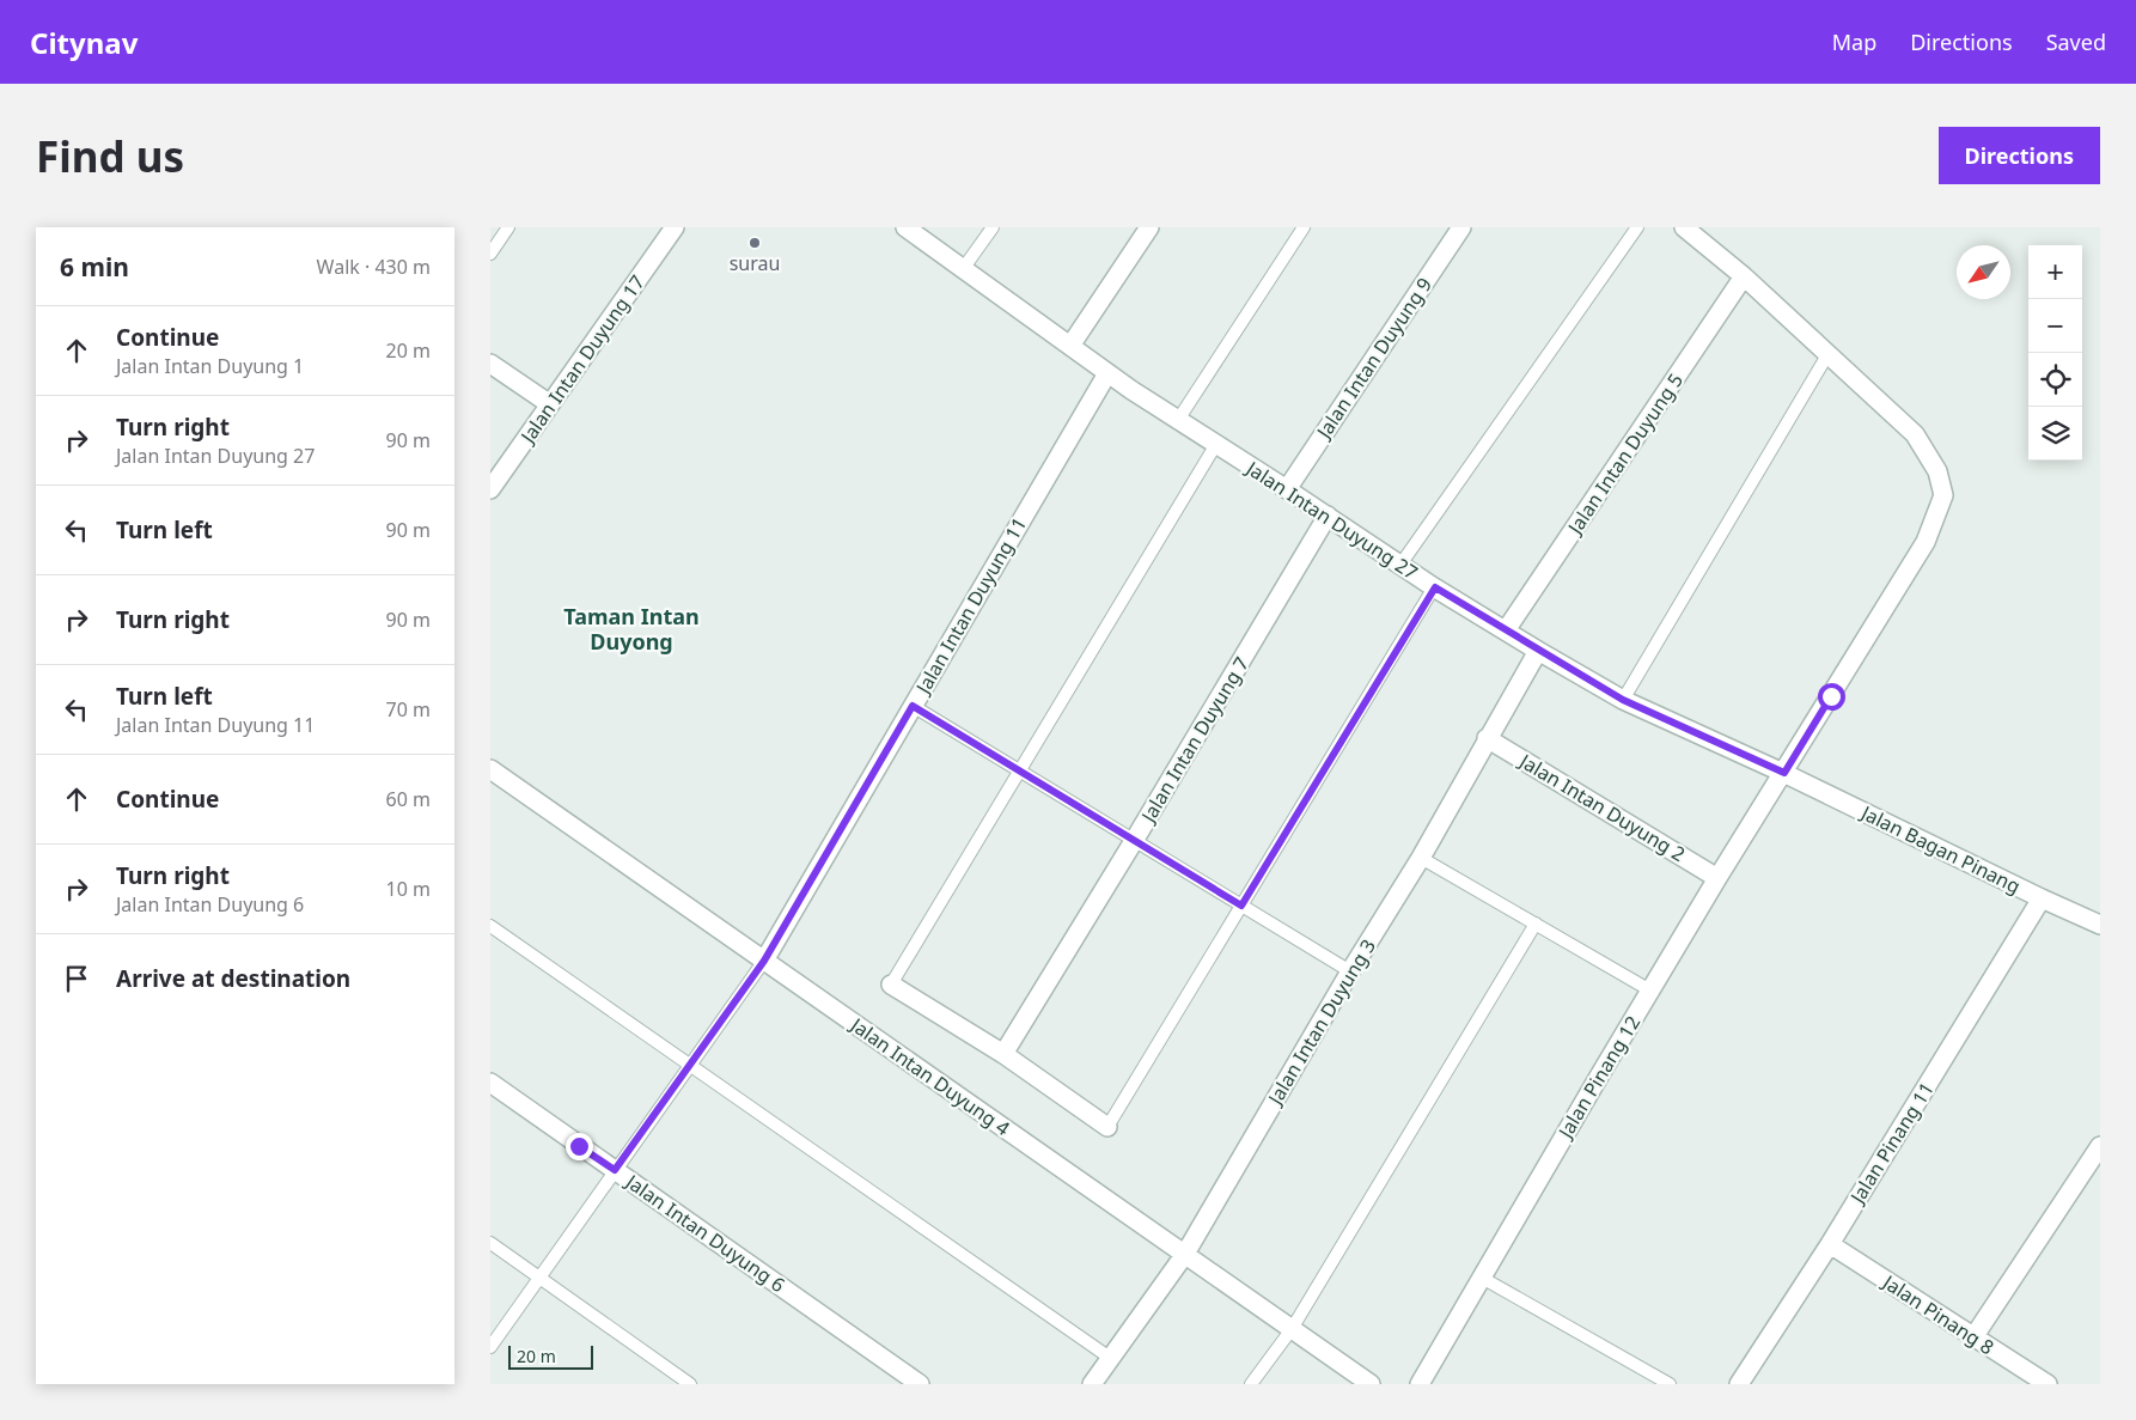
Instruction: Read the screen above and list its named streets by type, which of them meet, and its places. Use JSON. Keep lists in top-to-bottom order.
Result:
{
  "streets": {
    "street": [
      "Jalan Intan Duyung 9",
      "Jalan Intan Duyung 17",
      "Jalan Intan Duyung 5",
      "Jalan Intan Duyung 27",
      "Jalan Intan Duyung 11",
      "Jalan Intan Duyung 7",
      "Jalan Intan Duyung 2",
      "Jalan Bagan Pinang",
      "Jalan Intan Duyung 3",
      "Jalan Intan Duyung 4",
      "Jalan Pinang 12",
      "Jalan Pinang 11",
      "Jalan Intan Duyung 6",
      "Jalan Pinang 8"
    ]
  },
  "crossings": [
    ["Jalan Intan Duyung 9", "Jalan Intan Duyung 27"],
    ["Jalan Intan Duyung 5", "Jalan Intan Duyung 27"],
    ["Jalan Intan Duyung 5", "Jalan Pinang 12"],
    ["Jalan Intan Duyung 27", "Jalan Intan Duyung 11"],
    ["Jalan Intan Duyung 27", "Jalan Intan Duyung 7"],
    ["Jalan Intan Duyung 27", "Jalan Bagan Pinang"],
    ["Jalan Intan Duyung 27", "Jalan Intan Duyung 3"],
    ["Jalan Intan Duyung 27", "Jalan Pinang 12"],
    ["Jalan Intan Duyung 11", "Jalan Intan Duyung 4"],
    ["Jalan Intan Duyung 2", "Jalan Intan Duyung 3"],
    ["Jalan Intan Duyung 2", "Jalan Pinang 12"],
    ["Jalan Bagan Pinang", "Jalan Pinang 12"],
    ["Jalan Bagan Pinang", "Jalan Pinang 11"],
    ["Jalan Intan Duyung 3", "Jalan Intan Duyung 4"],
    ["Jalan Pinang 11", "Jalan Pinang 8"]
  ],
  "districts": ["Taman Intan Duyong"],
  "places": ["surau"],
  "scale_bar": "20 m",
  "north": "bottom left",
  "page": {
    "header": "Citynav",
    "nav": ["Map", "Directions", "Saved"],
    "buttons": "Directions",
    "title": "Find us",
    "heading": ["6 min", "Walk · 430 m"],
    "map_buttons": ["+", "−"],
    "list": [
      ["Continue", "Jalan Intan Duyung 1", "20 m"],
      ["Turn right", "Jalan Intan Duyung 27", "90 m"],
      ["Turn left", "90 m"],
      ["Turn right", "90 m"],
      ["Turn left", "Jalan Intan Duyung 11", "70 m"],
      ["Continue", "60 m"],
      ["Turn right", "Jalan Intan Duyung 6", "10 m"],
      "Arrive at destination"
    ],
    "scale": "20 m"
  }
}
